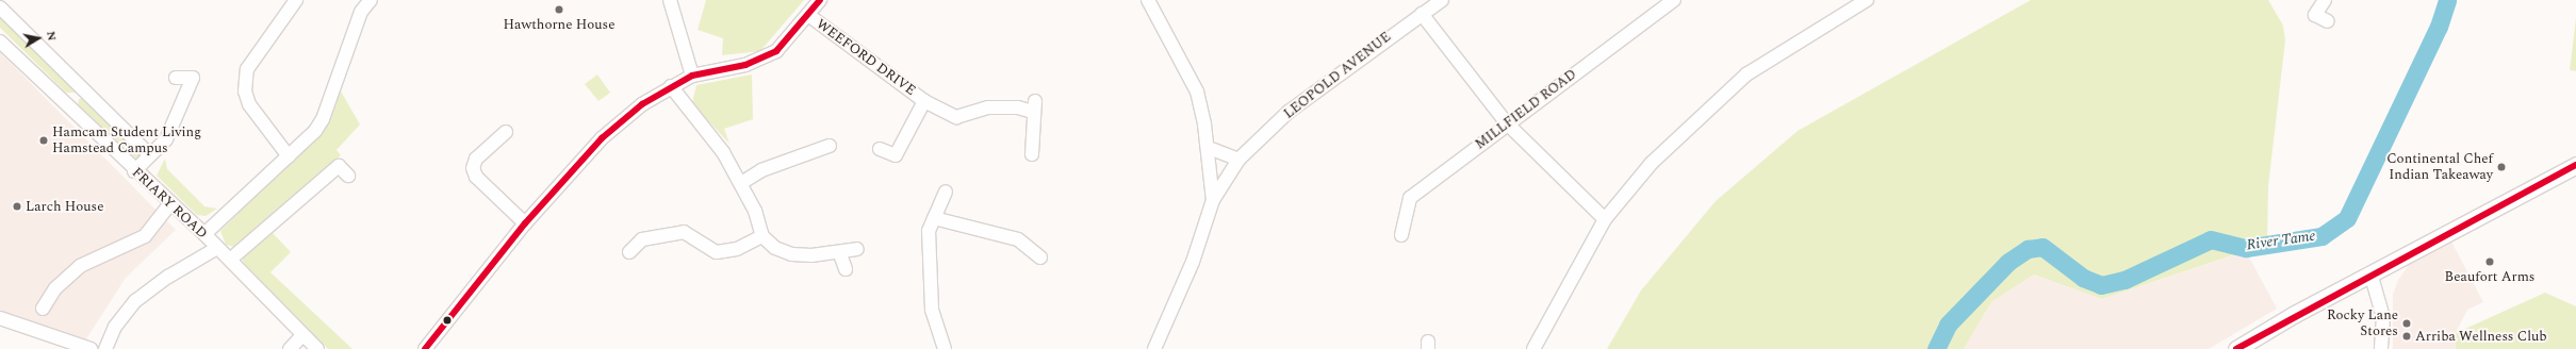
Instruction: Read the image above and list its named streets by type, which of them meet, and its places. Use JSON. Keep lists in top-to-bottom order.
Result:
{
  "streets": {
    "street": [
      "WEEFORD DRIVE",
      "LEOPOLD AVENUE",
      "MILLFIELD ROAD",
      "FRIARY ROAD"
    ]
  },
  "water": ["River Tame"],
  "places": [
    "Hawthorne House",
    "Hamcam Student Living Hamstead Campus",
    "Continental Chef Indian Takeaway",
    "Larch House",
    "Beaufort Arms",
    "Rocky Lane Stores",
    "Arriba Wellness Club"
  ],
  "north": "right"
}
